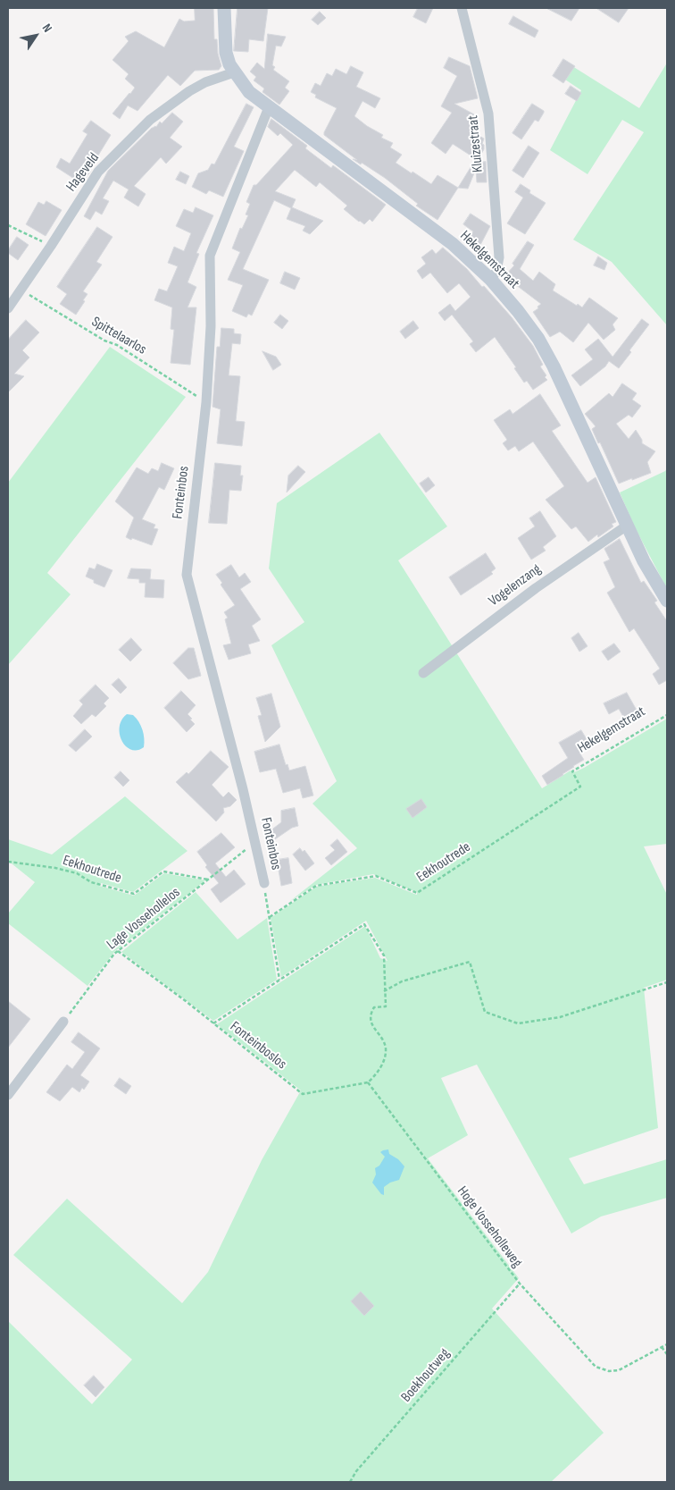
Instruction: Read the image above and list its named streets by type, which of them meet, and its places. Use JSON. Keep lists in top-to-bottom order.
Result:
{
  "streets": {
    "street": [
      "Kluizestraat",
      "Hageveld",
      "Hekelgemstraat",
      "Fonteinbos",
      "Vogelenzang"
    ],
    "path": [
      "Spittelaarlos",
      "Eekhoutrede",
      "Lage Vossehollelos",
      "Fonteinboslos",
      "Hoge Vosseholleweg",
      "Boekhoutweg"
    ]
  },
  "crossings": [
    ["Kluizestraat", "Hekelgemstraat"],
    ["Hageveld", "Hekelgemstraat"],
    ["Hageveld", "Spittelaarlos"],
    ["Hekelgemstraat", "Fonteinbos"],
    ["Hekelgemstraat", "Vogelenzang"],
    ["Hekelgemstraat", "Eekhoutrede"],
    ["Spittelaarlos", "Fonteinbos"],
    ["Eekhoutrede", "Lage Vossehollelos"],
    ["Fonteinboslos", "Hoge Vosseholleweg"],
    ["Hoge Vosseholleweg", "Boekhoutweg"]
  ],
  "north": "top right"
}
